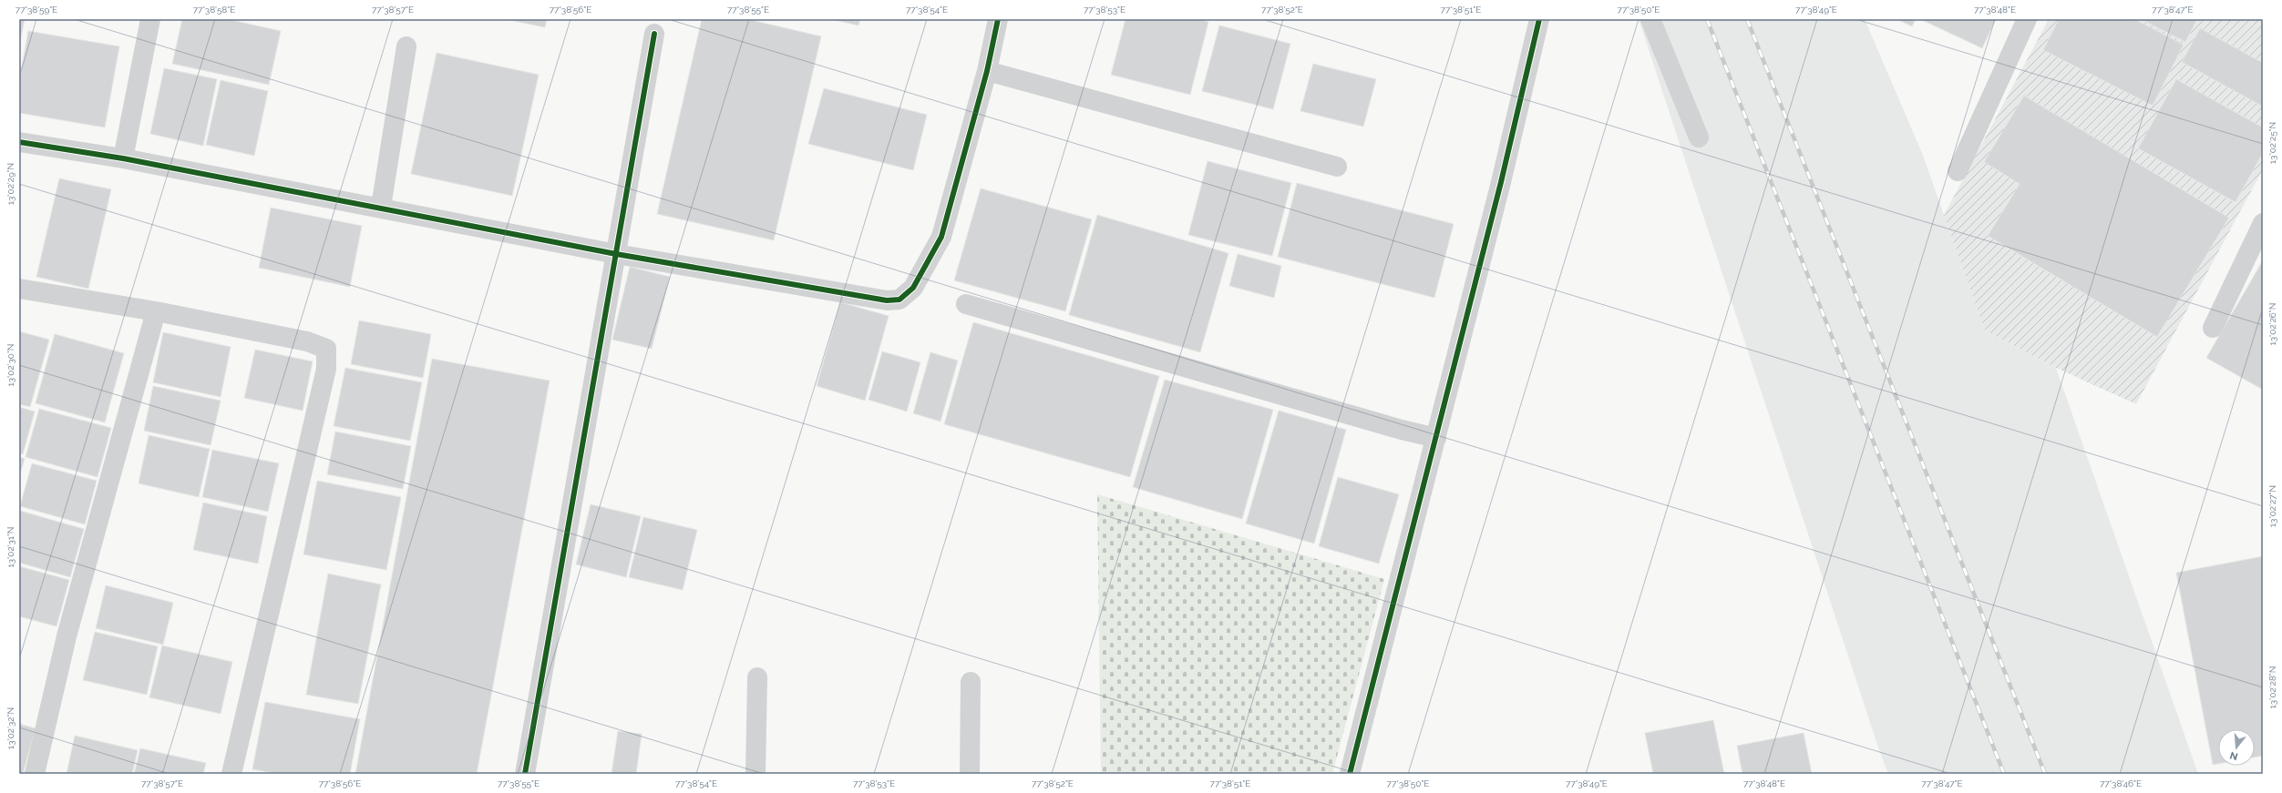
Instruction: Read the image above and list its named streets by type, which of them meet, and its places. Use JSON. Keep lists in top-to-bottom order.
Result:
{
  "north": "bottom",
  "coordinates": [
    "77°38'59\"E",
    "77°38'58\"E",
    "77°38'57\"E",
    "77°38'56\"E",
    "77°38'55\"E",
    "77°38'54\"E",
    "77°38'53\"E",
    "77°38'52\"E",
    "77°38'51\"E",
    "77°38'50\"E",
    "77°38'49\"E",
    "77°38'48\"E",
    "77°38'47\"E",
    "13°02'25\"N",
    "13°02'29\"N",
    "13°02'26\"N",
    "13°02'30\"N",
    "13°02'27\"N",
    "13°02'31\"N",
    "13°02'28\"N",
    "13°02'32\"N",
    "77°38'46\"E"
  ]
}
